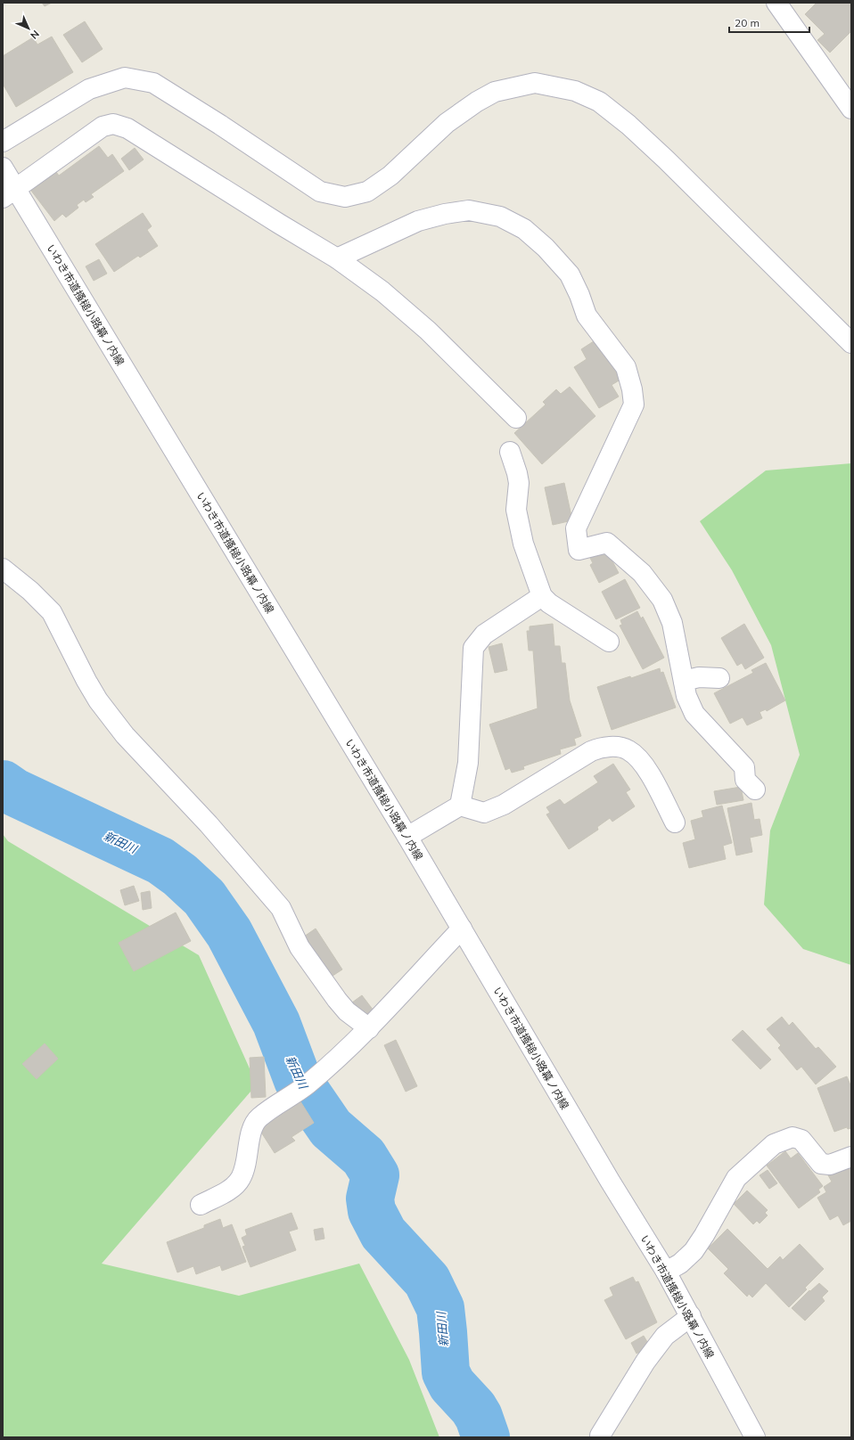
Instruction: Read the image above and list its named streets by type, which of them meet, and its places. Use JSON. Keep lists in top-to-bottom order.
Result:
{
  "streets": {
    "street": ["いわき市道搔槌小路幕ノ内線"]
  },
  "water": ["新田川"],
  "scale_bar": "20 m",
  "north": "bottom right"
}
